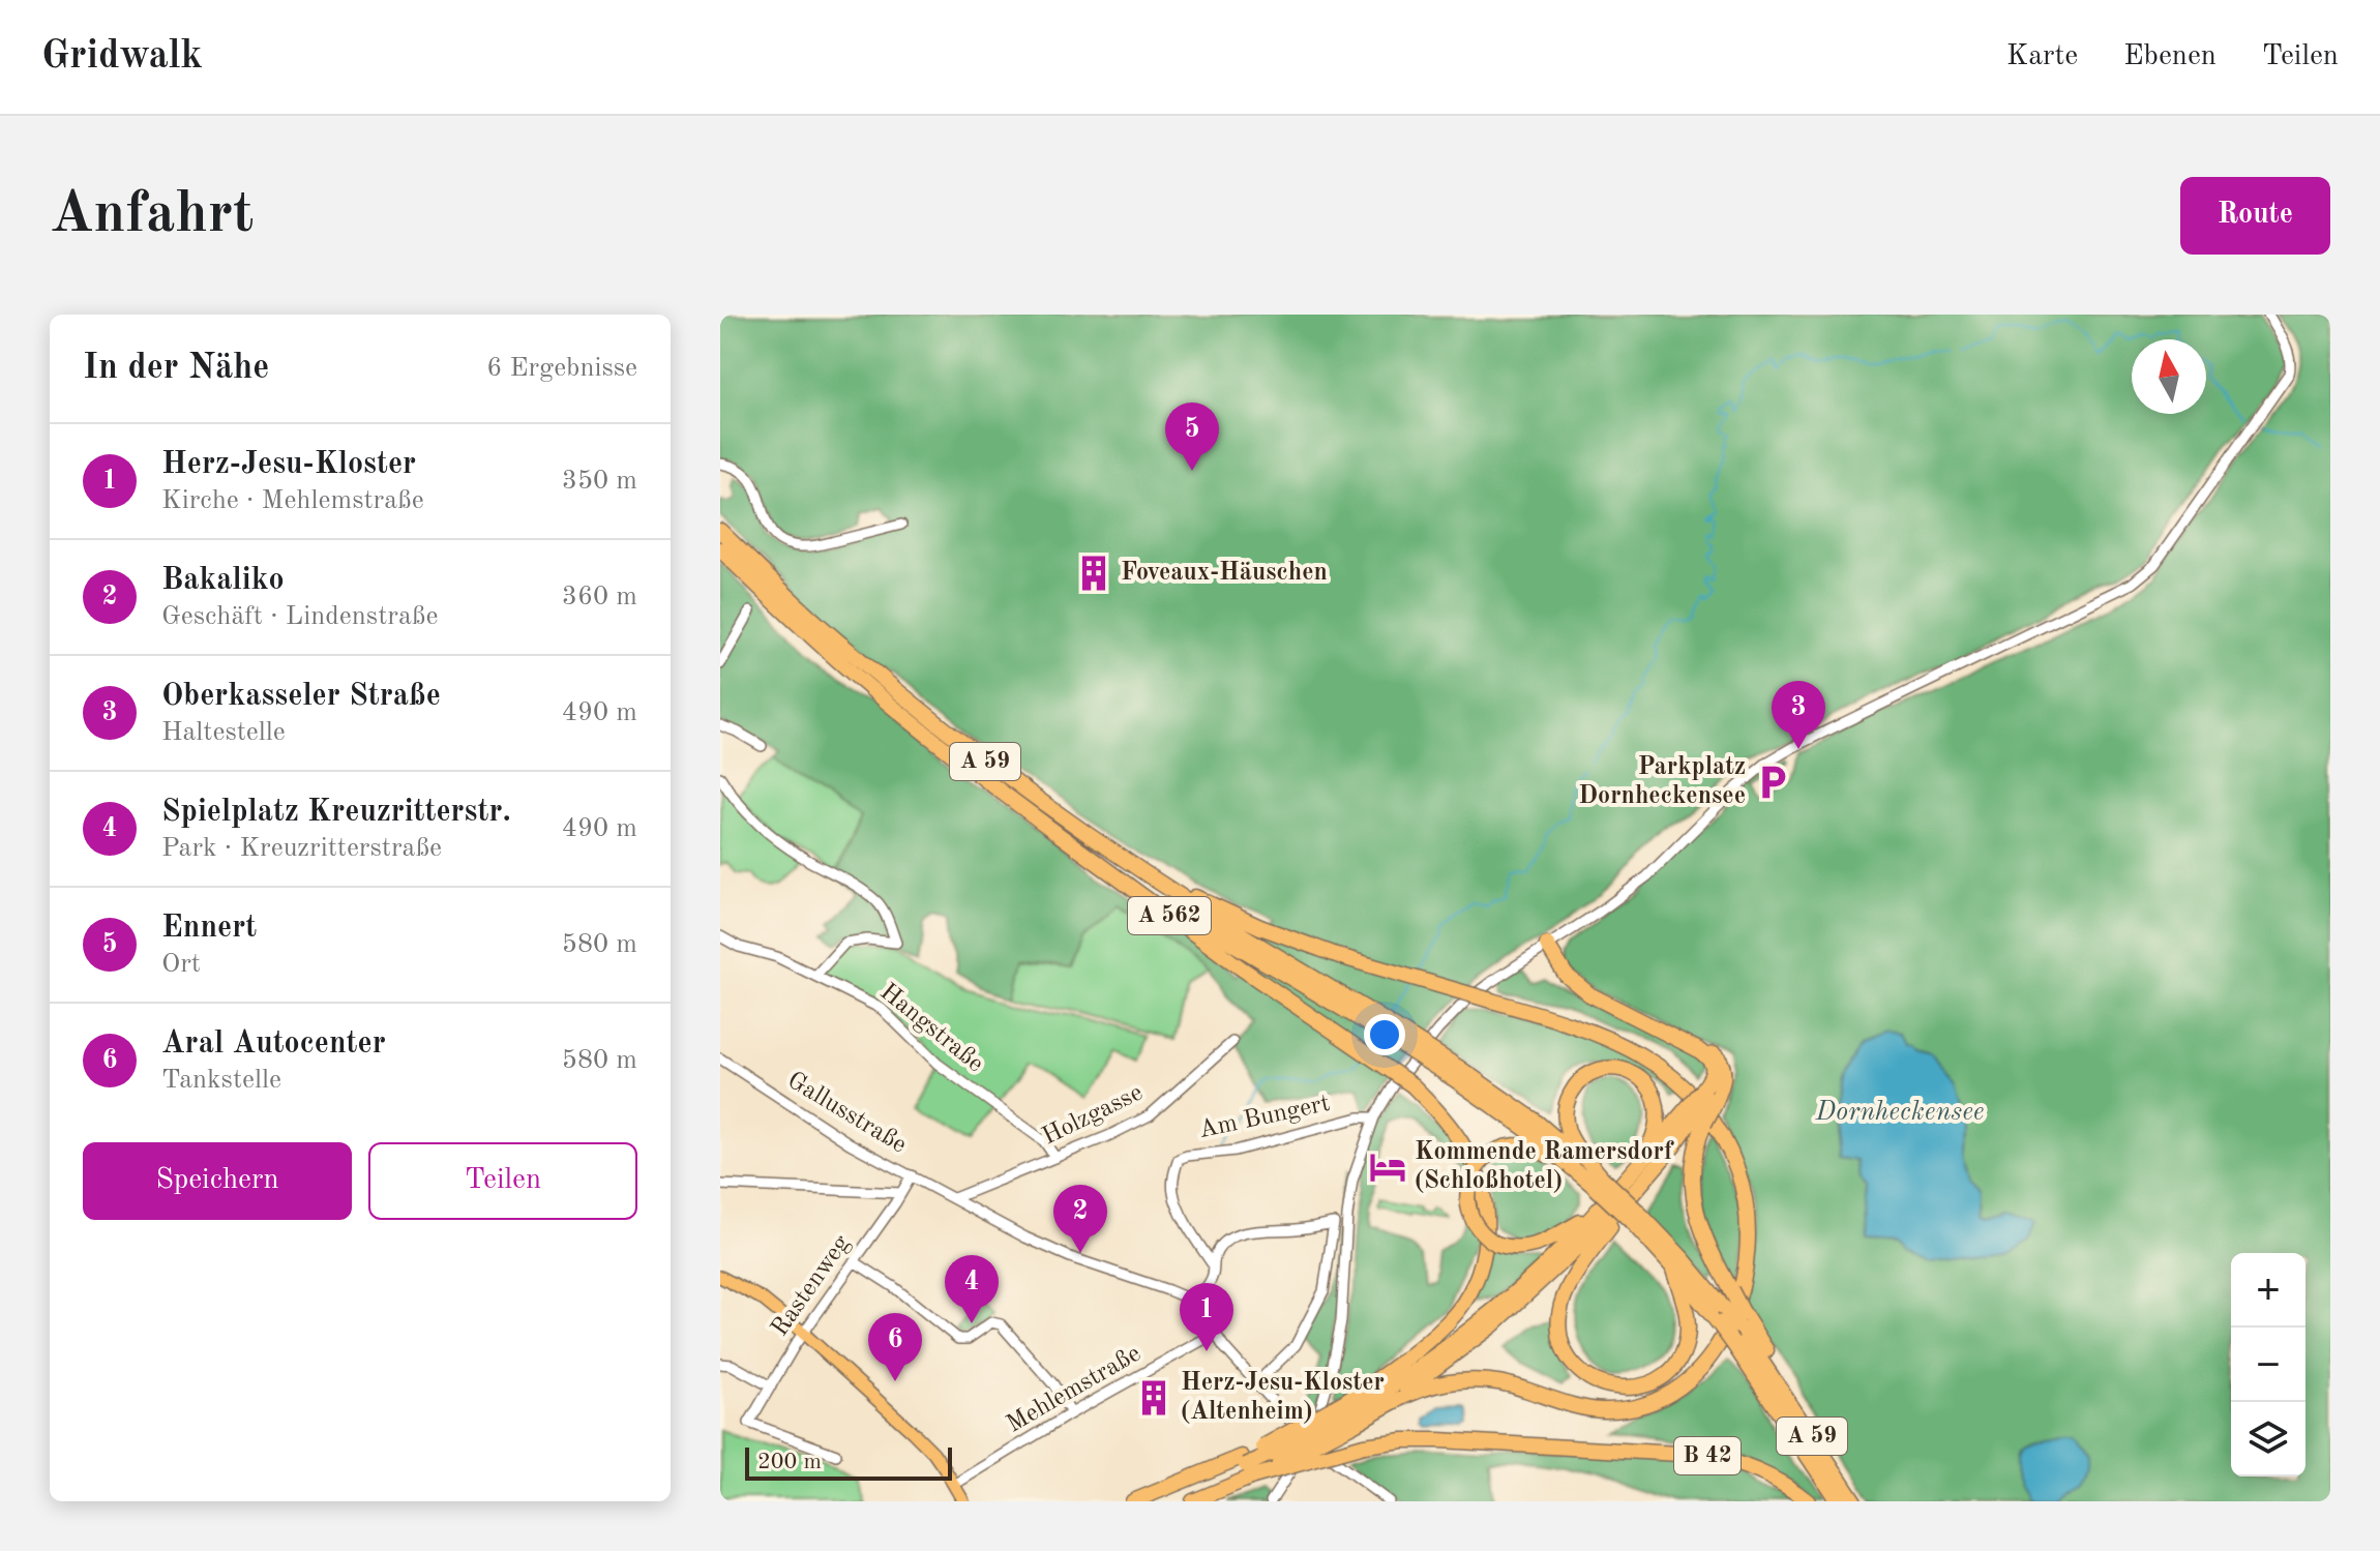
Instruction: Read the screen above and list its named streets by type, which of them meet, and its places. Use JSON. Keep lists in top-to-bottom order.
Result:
{
  "streets": {
    "highway": ["A 59", "A 562", "B 42"],
    "street": [
      "Hangstraße",
      "Gallusstraße",
      "Holzgasse",
      "Am Bungert",
      "Rastenweg",
      "Mehlemstraße"
    ]
  },
  "crossings": [
    ["A 59", "A 562"],
    ["Hangstraße", "Holzgasse"],
    ["Gallusstraße", "Holzgasse"],
    ["Gallusstraße", "Rastenweg"]
  ],
  "water": ["Dornheckensee"],
  "places": {
    "building": ["Foveaux-Häuschen", "Herz-Jesu-Kloster (Altenheim)"],
    "parking": ["Parkplatz Dornheckensee"],
    "hotel": ["Kommende Ramersdorf (Schloßhotel)"]
  },
  "scale_bar": "200 m",
  "north": "top",
  "page": {
    "header": "Gridwalk",
    "nav": ["Karte", "Ebenen", "Teilen"],
    "buttons": [
      "Route",
      ["Speichern", "Teilen"]
    ],
    "title": "Anfahrt",
    "heading": ["In der Nähe", "6 Ergebnisse"],
    "pins": [
      "5",
      "3",
      "2",
      "4",
      "1",
      "6"
    ],
    "list": [
      {
        "mark": "1",
        "name": "Herz-Jesu-Kloster",
        "note": "Kirche · Mehlemstraße",
        "value": "350 m"
      },
      {
        "mark": "2",
        "name": "Bakaliko",
        "note": "Geschäft · Lindenstraße",
        "value": "360 m"
      },
      {
        "mark": "3",
        "name": "Oberkasseler Straße",
        "note": "Haltestelle",
        "value": "490 m"
      },
      {
        "mark": "4",
        "name": "Spielplatz Kreuzritterstr.",
        "note": "Park · Kreuzritterstraße",
        "value": "490 m"
      },
      {
        "mark": "5",
        "name": "Ennert",
        "note": "Ort",
        "value": "580 m"
      },
      {
        "mark": "6",
        "name": "Aral Autocenter",
        "note": "Tankstelle",
        "value": "580 m"
      }
    ],
    "map_buttons": ["+", "−"],
    "scale": "200 m"
  }
}
